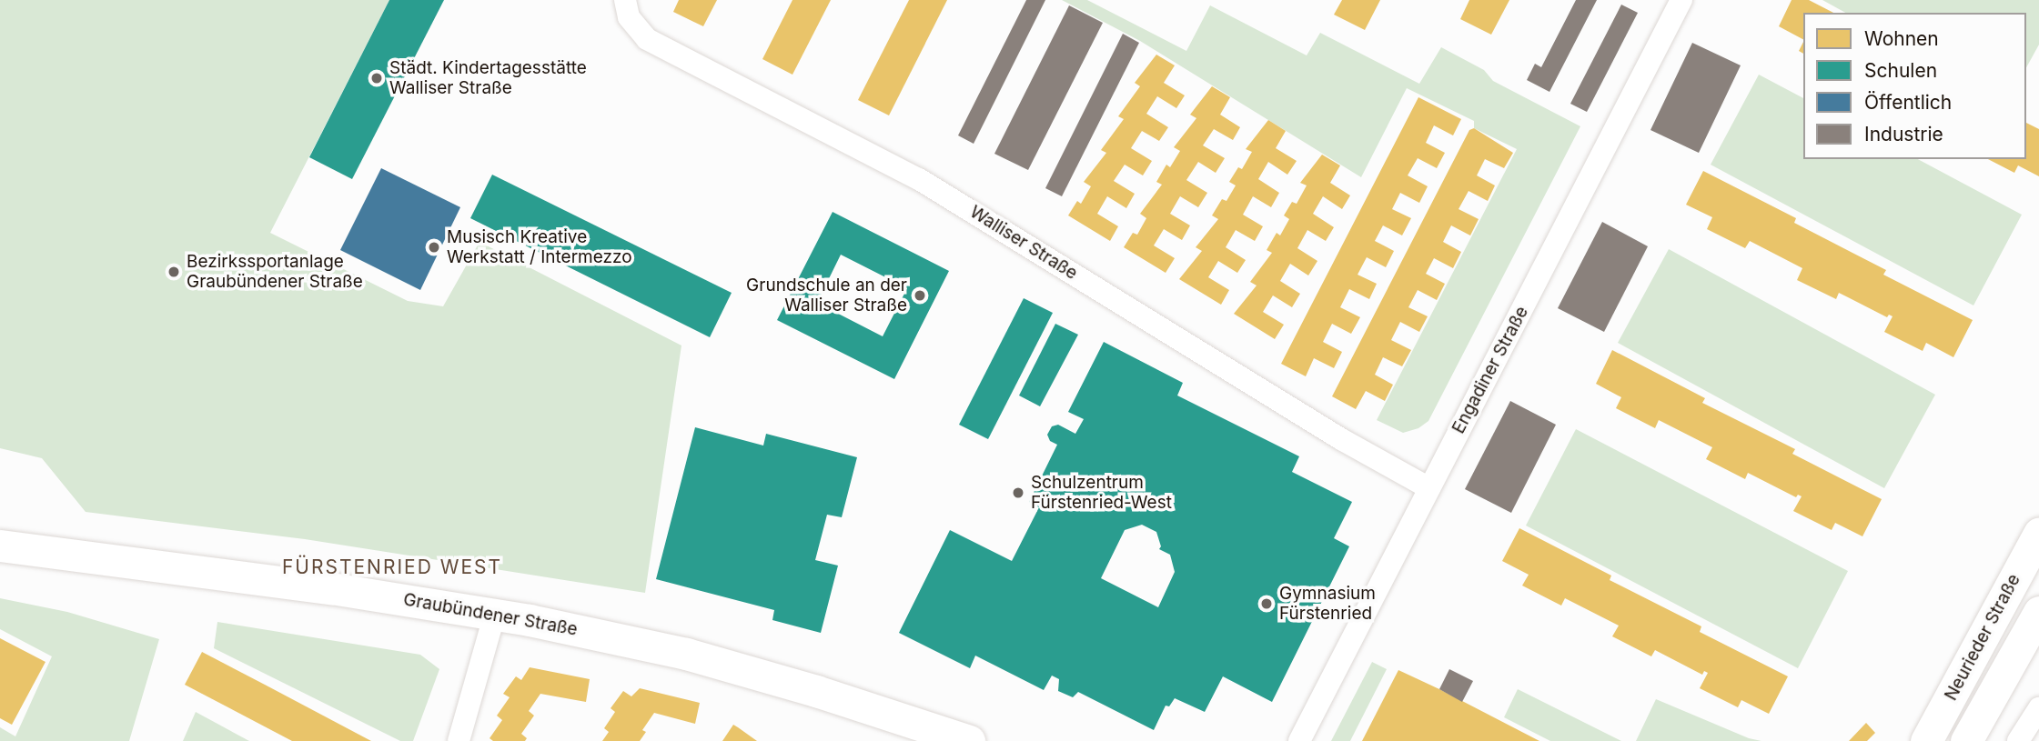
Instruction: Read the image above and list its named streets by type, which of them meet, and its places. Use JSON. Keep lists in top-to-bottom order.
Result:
{
  "streets": {
    "street": [
      "Walliser Straße",
      "Engadiner Straße",
      "Graubündener Straße",
      "Neurieder Straße"
    ]
  },
  "crossings": [
    ["Walliser Straße", "Engadiner Straße"]
  ],
  "districts": ["FÜRSTENRIED WEST"],
  "places": [
    "Städt. Kindertagesstätte Walliser Straße",
    "Musisch Kreative Werkstatt / Intermezzo",
    "Bezirkssportanlage Graubündener Straße",
    "Grundschule an der Walliser Straße",
    "Schulzentrum Fürstenried-West",
    "Gymnasium Fürstenried"
  ],
  "legend": [
    "Wohnen",
    "Schulen",
    "Öffentlich",
    "Industrie"
  ]
}
